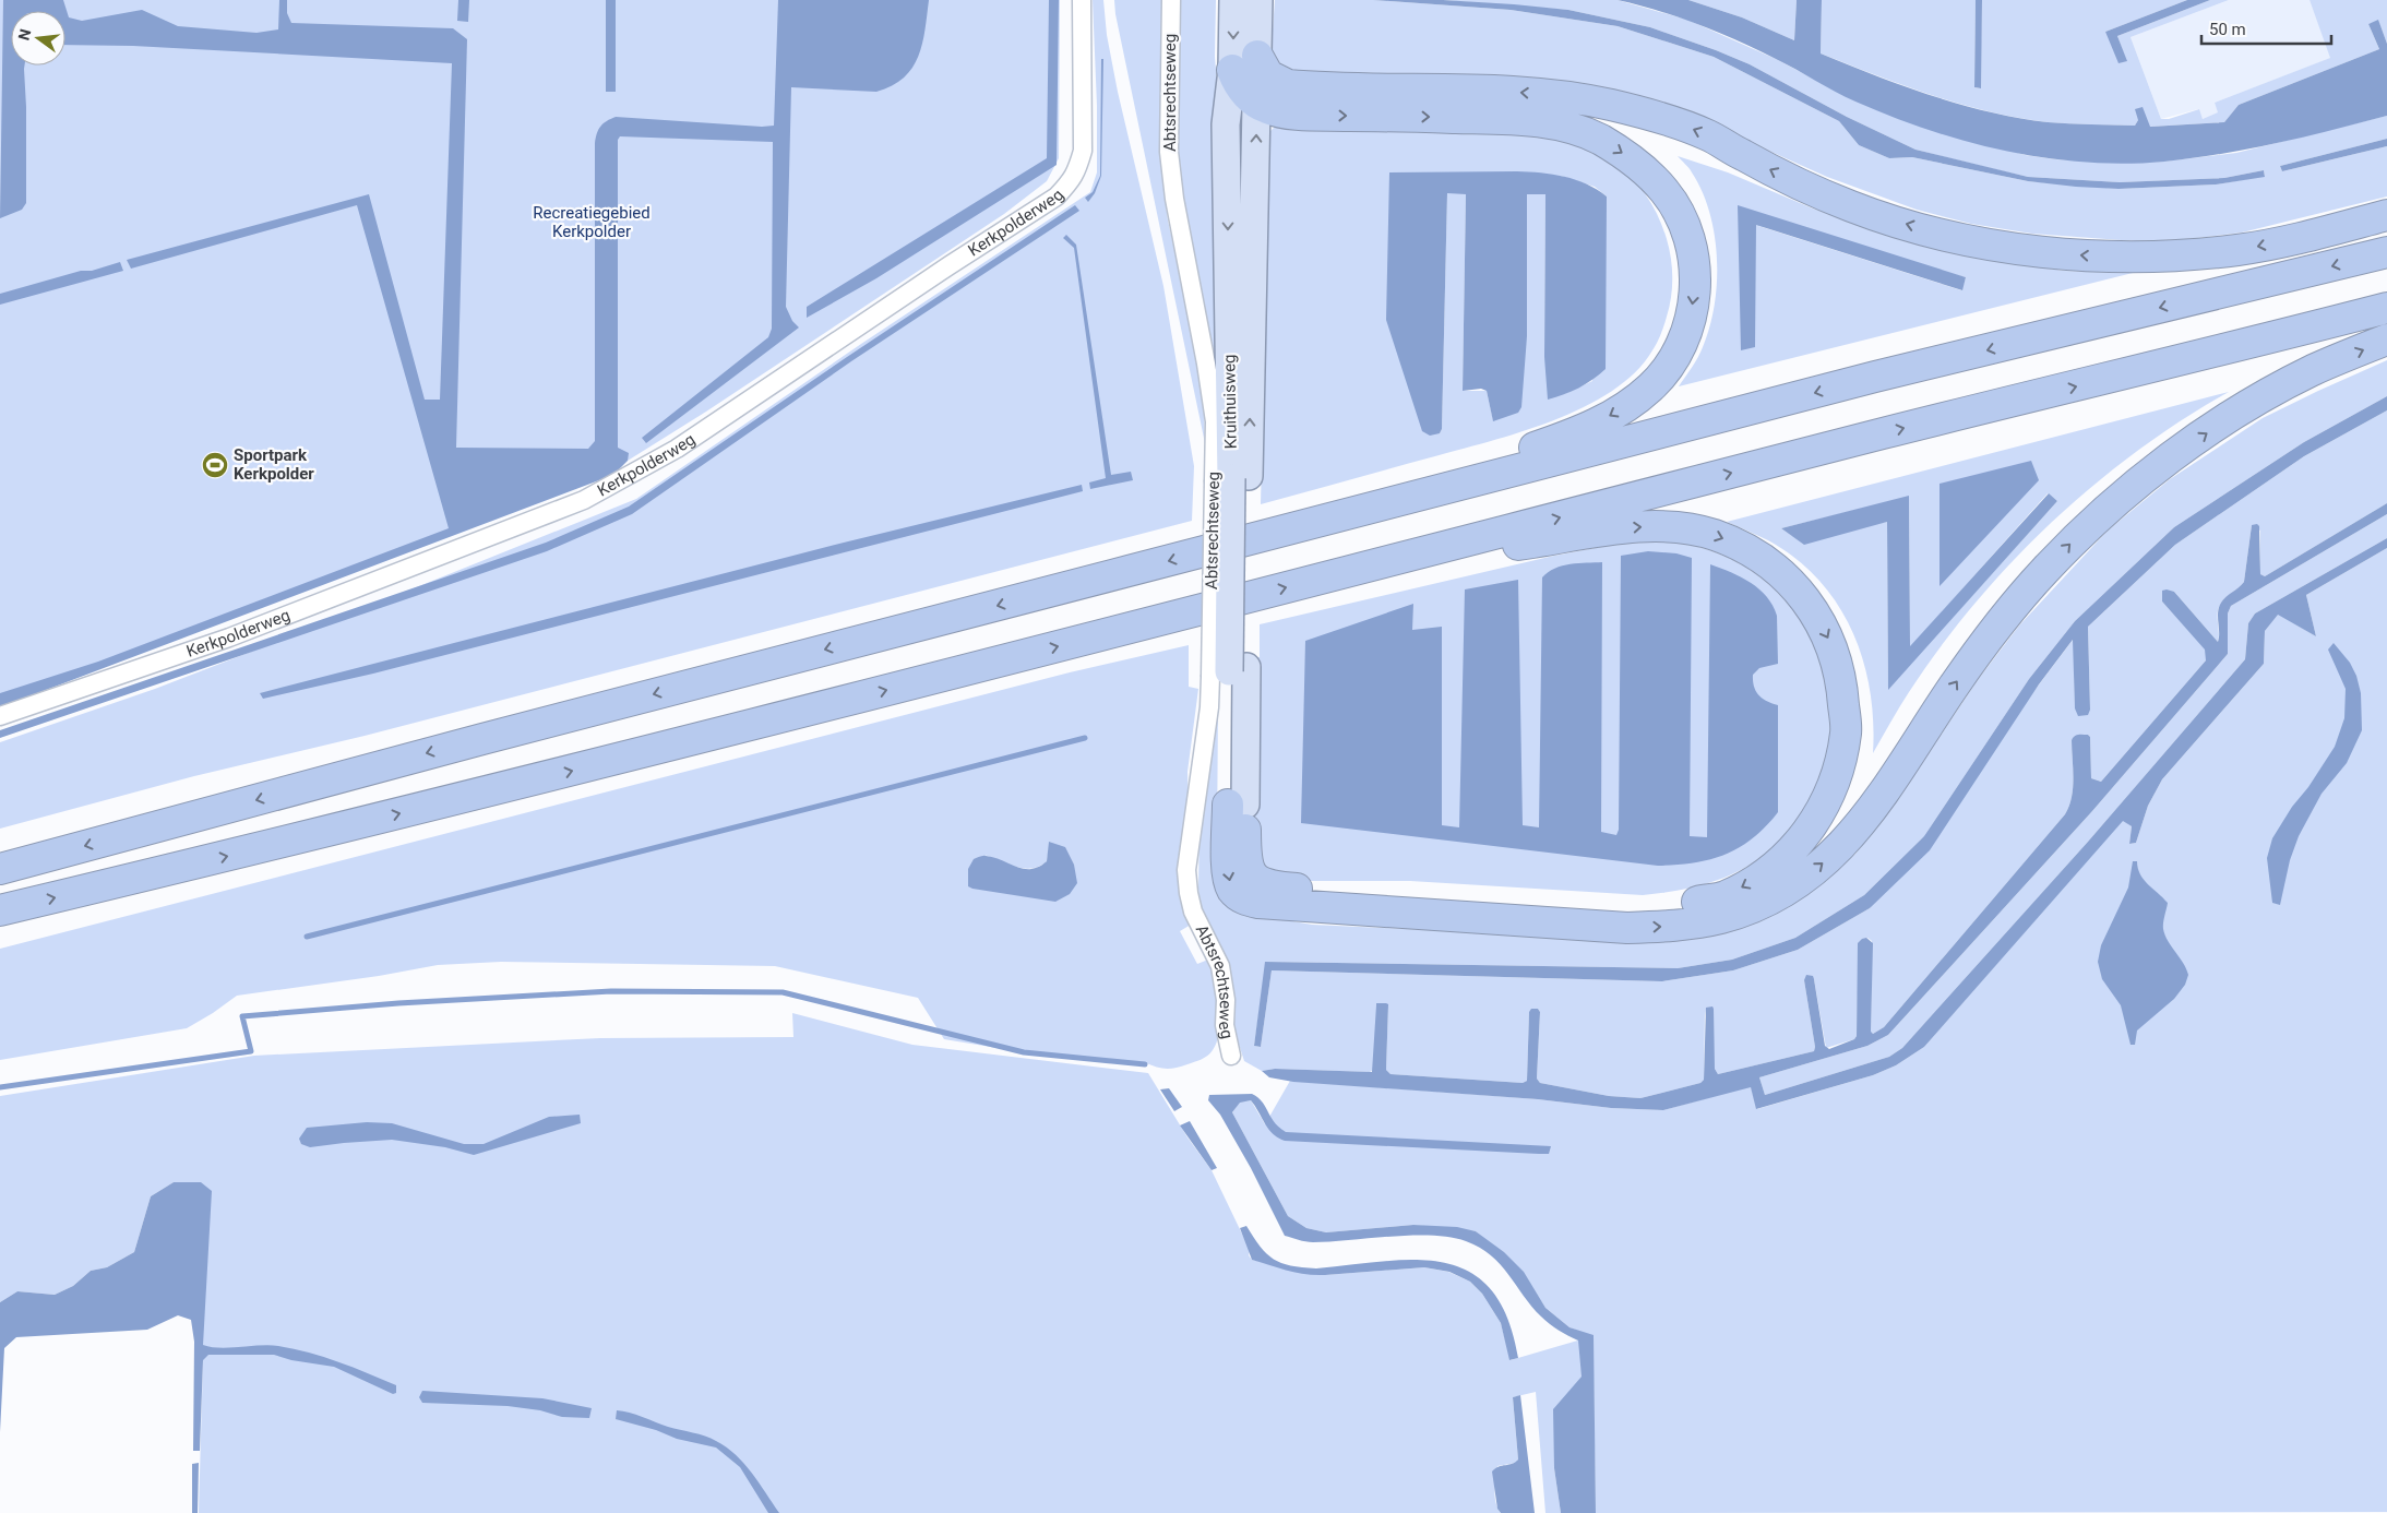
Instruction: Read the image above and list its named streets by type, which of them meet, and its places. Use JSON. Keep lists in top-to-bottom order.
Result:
{
  "streets": {
    "main road": ["Kruithuisweg"],
    "street": ["Abtsrechtseweg", "Kerkpolderweg"]
  },
  "crossings": [
    ["Abtsrechtseweg", "Kruithuisweg"]
  ],
  "parks": ["Recreatiegebied Kerkpolder"],
  "places": {
    "sports": ["Sportpark Kerkpolder"]
  },
  "scale_bar": "50 m",
  "north": "left"
}
